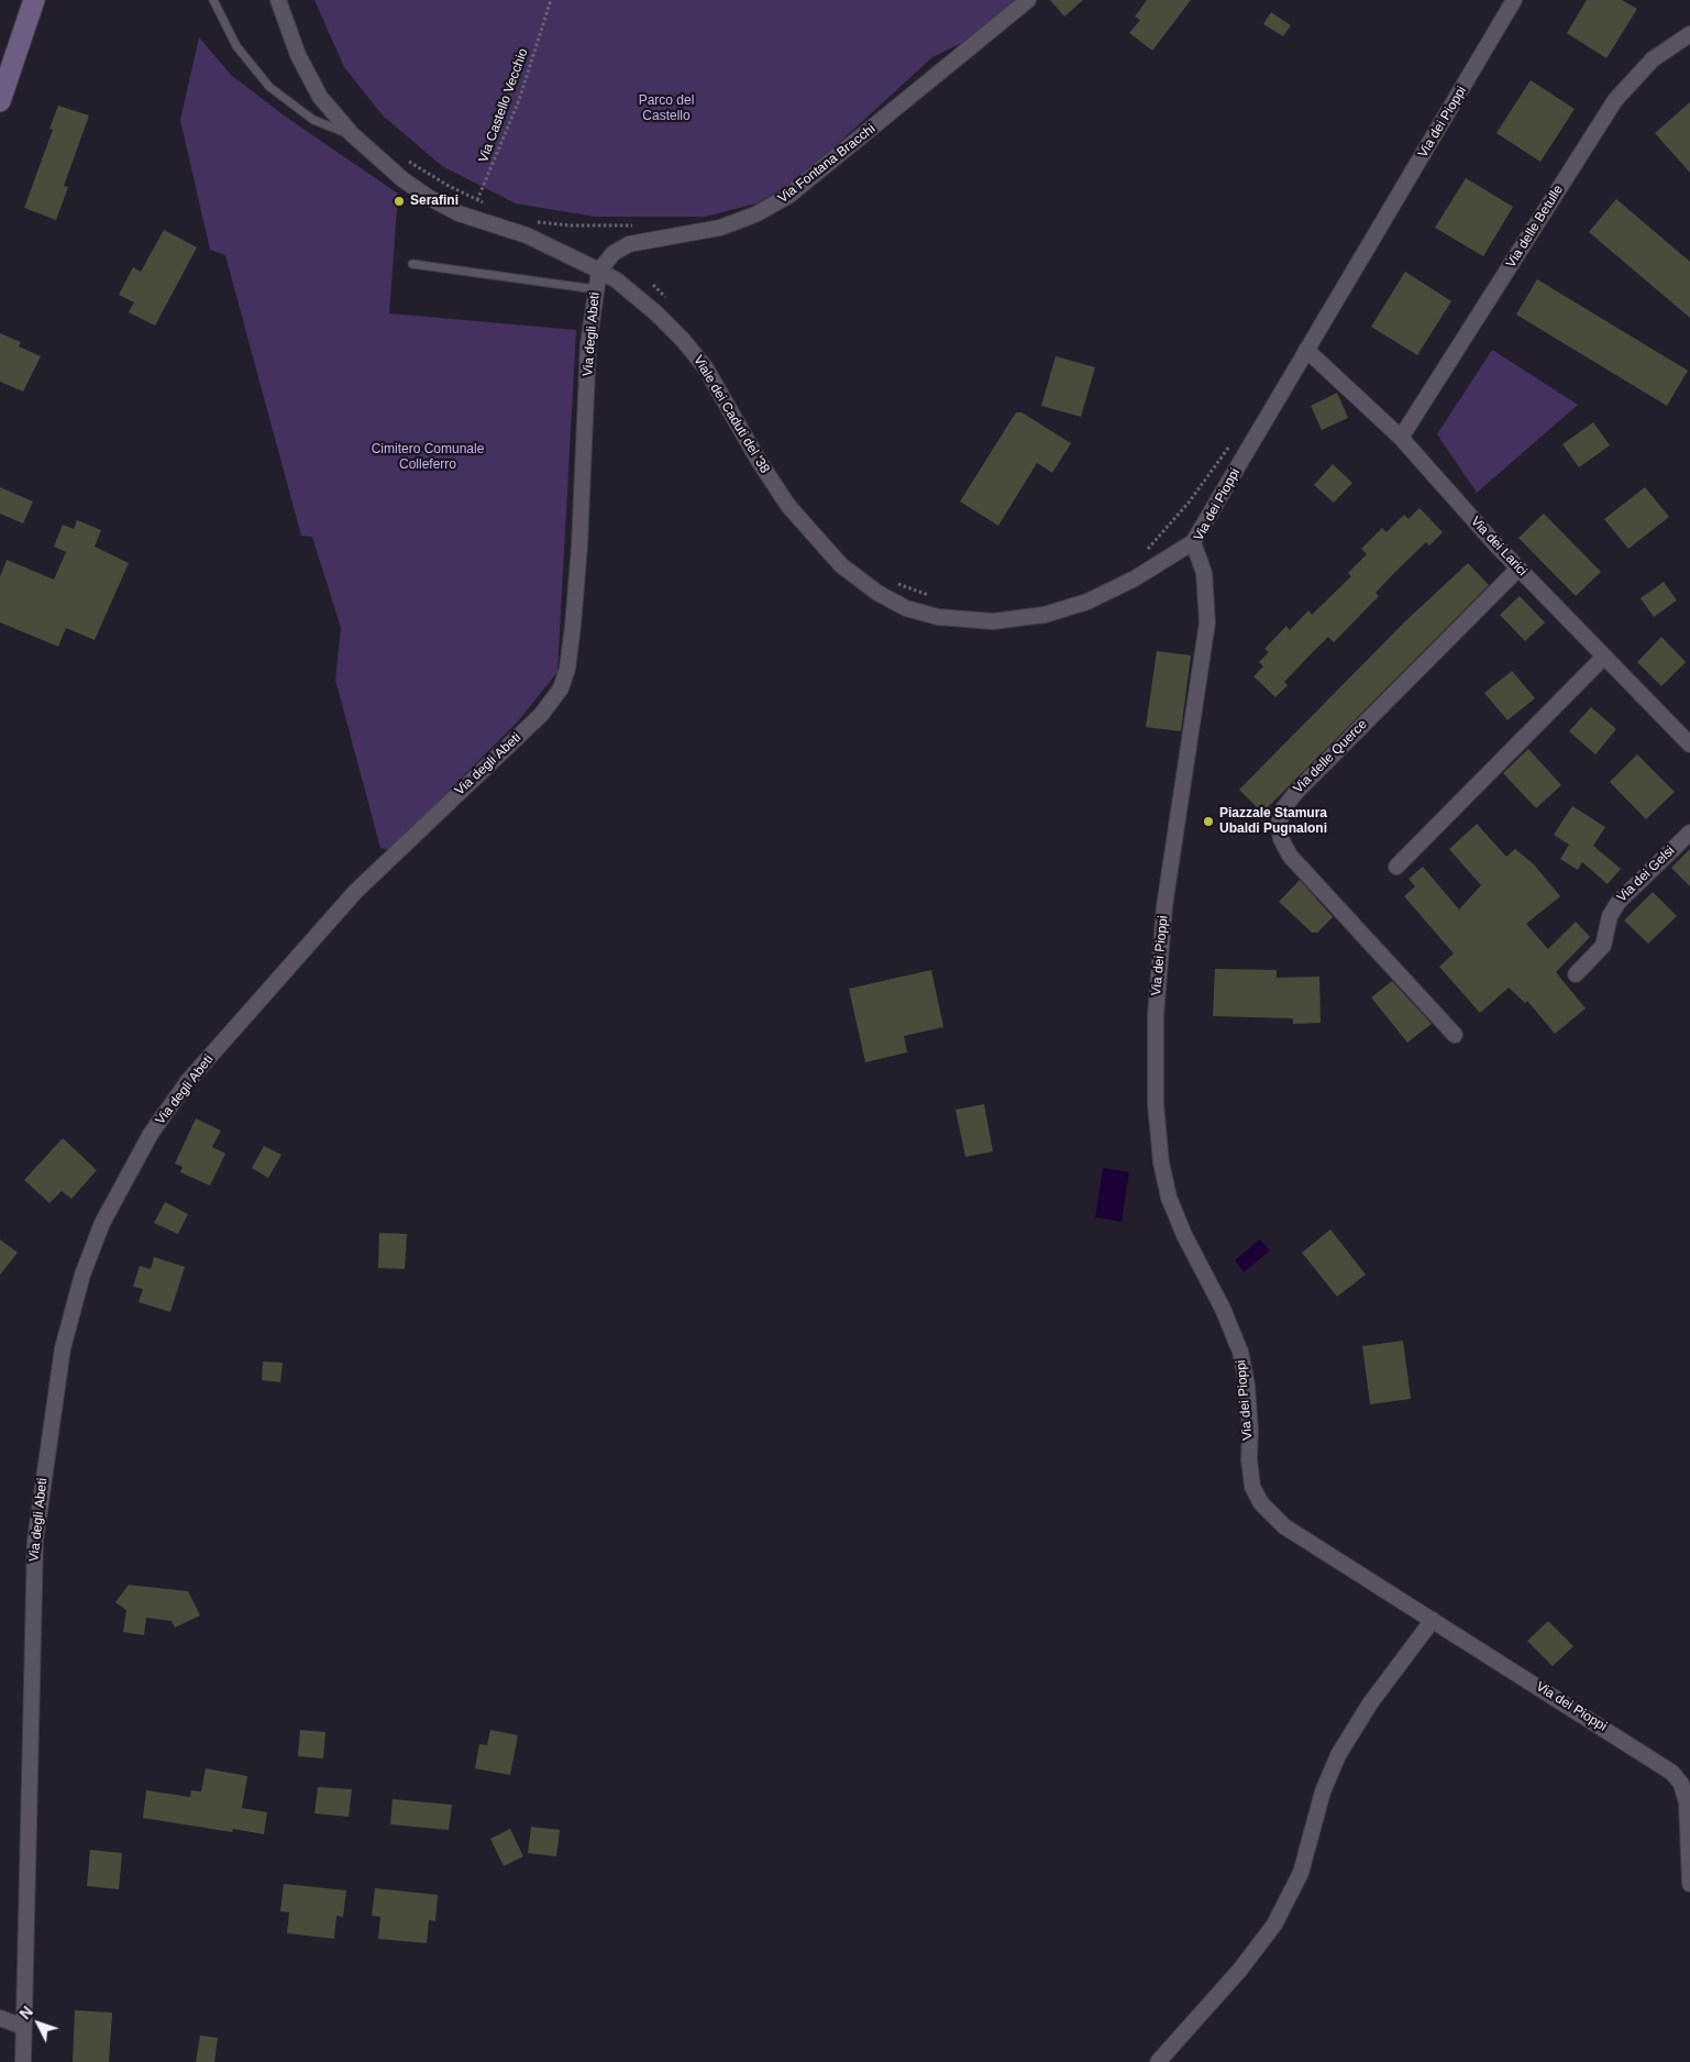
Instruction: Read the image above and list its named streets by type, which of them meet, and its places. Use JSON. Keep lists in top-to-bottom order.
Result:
{
  "streets": {
    "street": [
      "Via dei Pioppi",
      "Via Fontana Bracchi",
      "Via delle Betulle",
      "Via degli Abeti",
      "Viale dei Caduti del '38",
      "Via dei Larici",
      "Via delle Querce",
      "Via dei Gelsi"
    ],
    "path": ["Via Castello Vecchio"]
  },
  "crossings": [
    ["Via Castello Vecchio", "Viale dei Caduti del '38"],
    ["Via dei Pioppi", "Viale dei Caduti del '38"],
    ["Via dei Pioppi", "Via dei Larici"],
    ["Via Fontana Bracchi", "Via degli Abeti"],
    ["Via Fontana Bracchi", "Viale dei Caduti del '38"],
    ["Via delle Betulle", "Via dei Larici"],
    ["Via degli Abeti", "Viale dei Caduti del '38"],
    ["Via dei Larici", "Via delle Querce"]
  ],
  "parks": ["Parco del Castello", "Cimitero Comunale Colleferro"],
  "places": ["Serafini", "Piazzale Stamura Ubaldi Pugnaloni"],
  "north": "top left"
}
